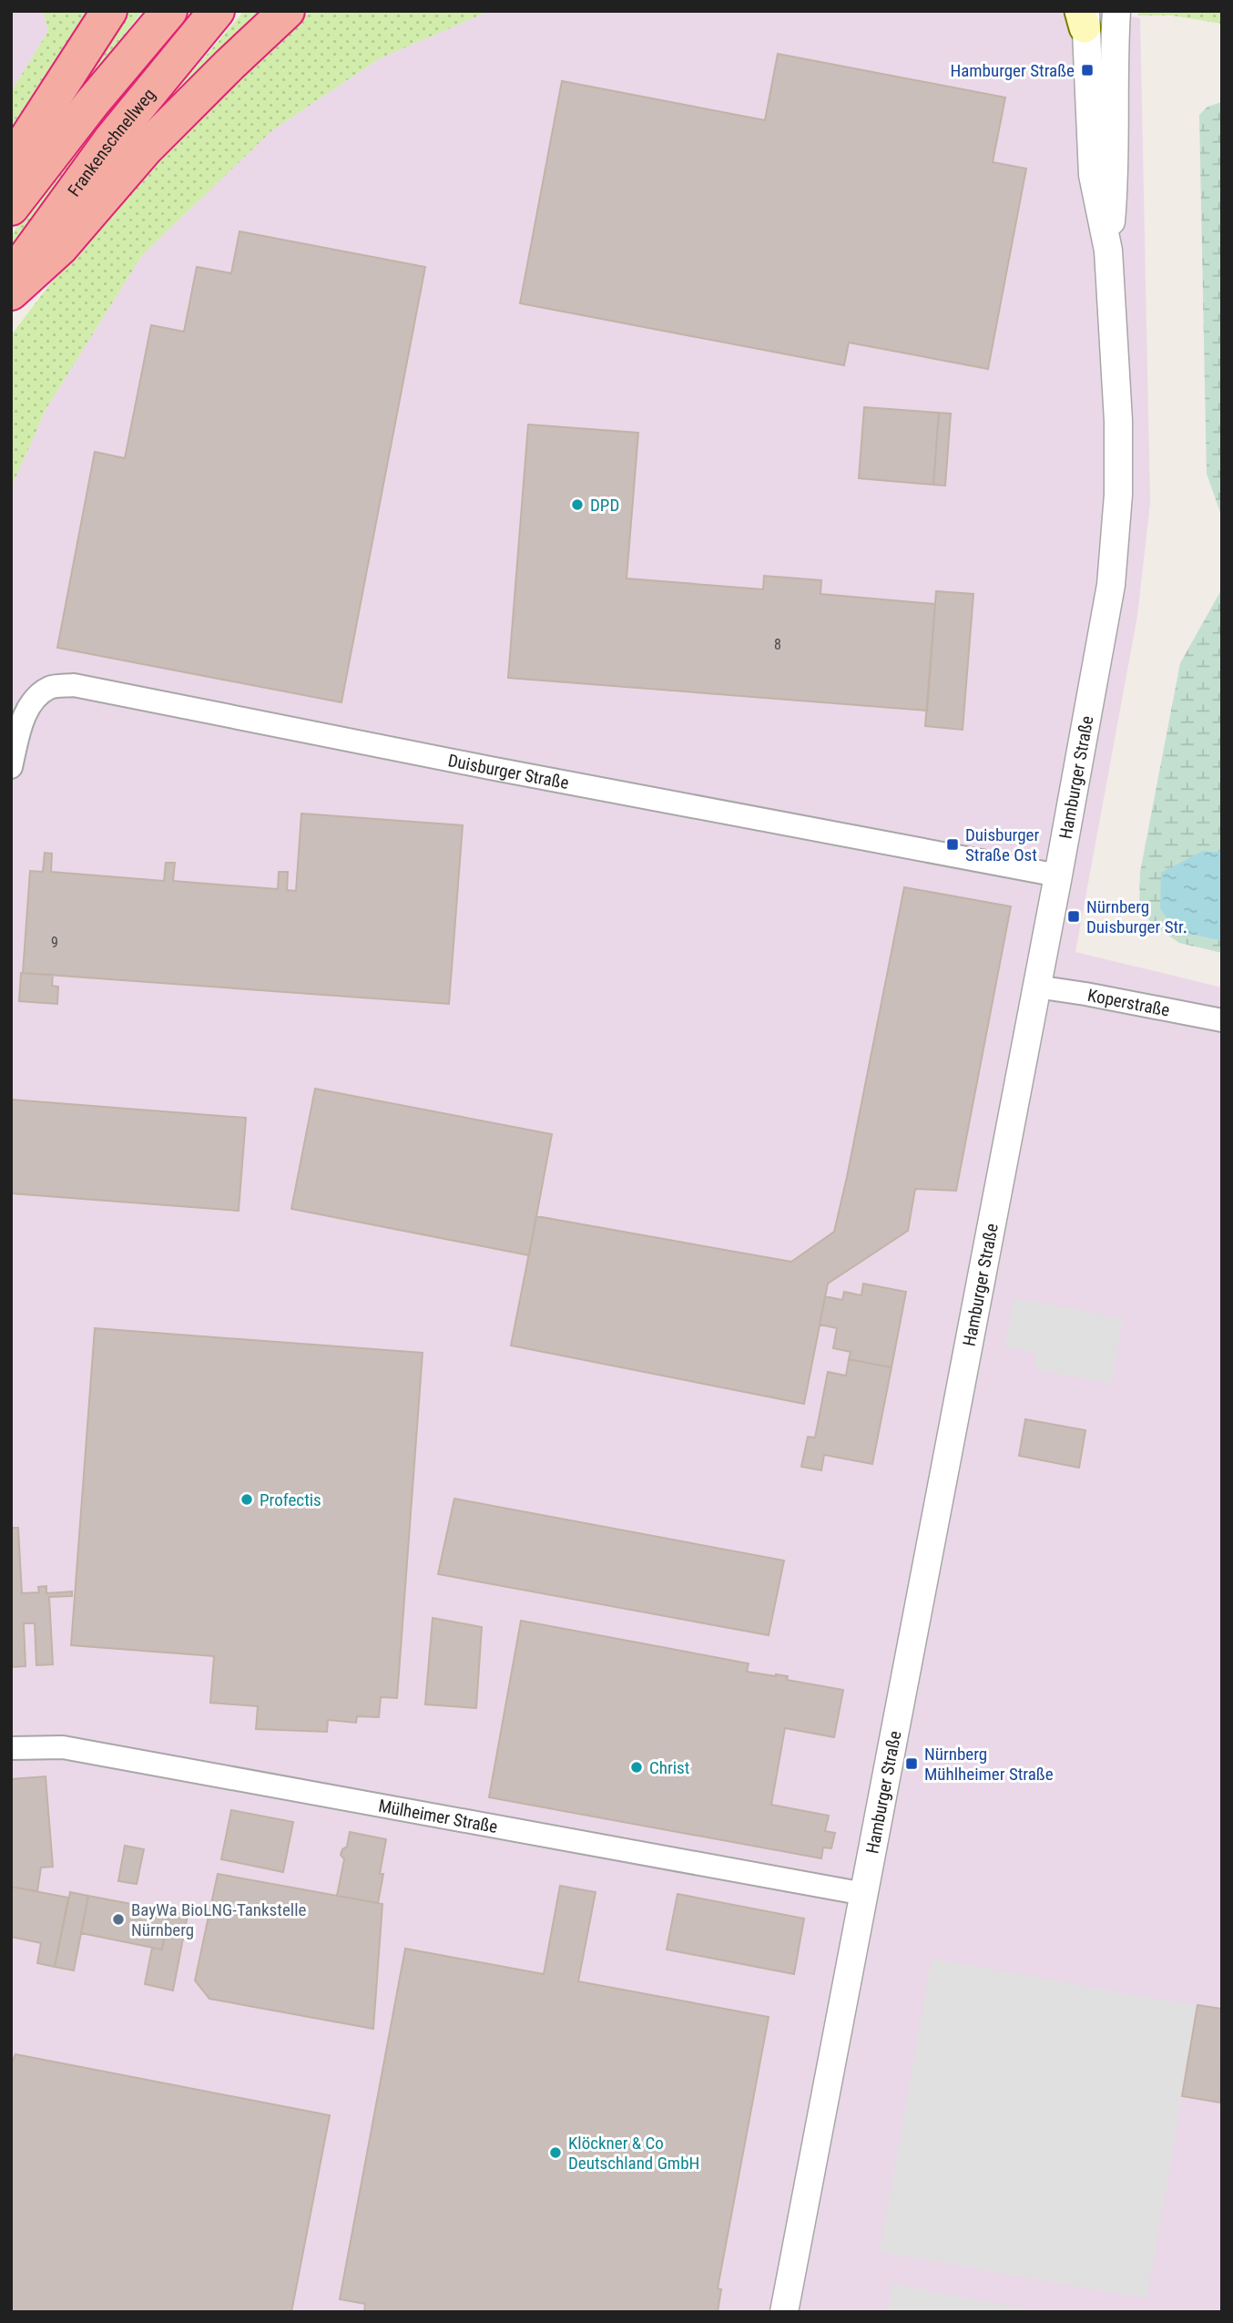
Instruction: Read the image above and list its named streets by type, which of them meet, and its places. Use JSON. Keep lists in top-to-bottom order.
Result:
{
  "streets": {
    "highway": ["Frankenschnellweg"],
    "street": [
      "Duisburger Straße",
      "Hamburger Straße",
      "Koperstraße",
      "Mülheimer Straße"
    ]
  },
  "crossings": [
    ["Duisburger Straße", "Hamburger Straße"],
    ["Hamburger Straße", "Koperstraße"],
    ["Hamburger Straße", "Mülheimer Straße"]
  ],
  "places": {
    "transit": [
      "Hamburger Straße",
      "Duisburger Straße Ost",
      "Nürnberg Duisburger Str.",
      "Nürnberg Mühlheimer Straße"
    ],
    "other": [
      "DPD",
      "Profectis",
      "Christ",
      "BayWa BioLNG-Tankstelle Nürnberg",
      "Klöckner & Co Deutschland GmbH"
    ]
  },
  "house_numbers": ["8", "9"]
}
